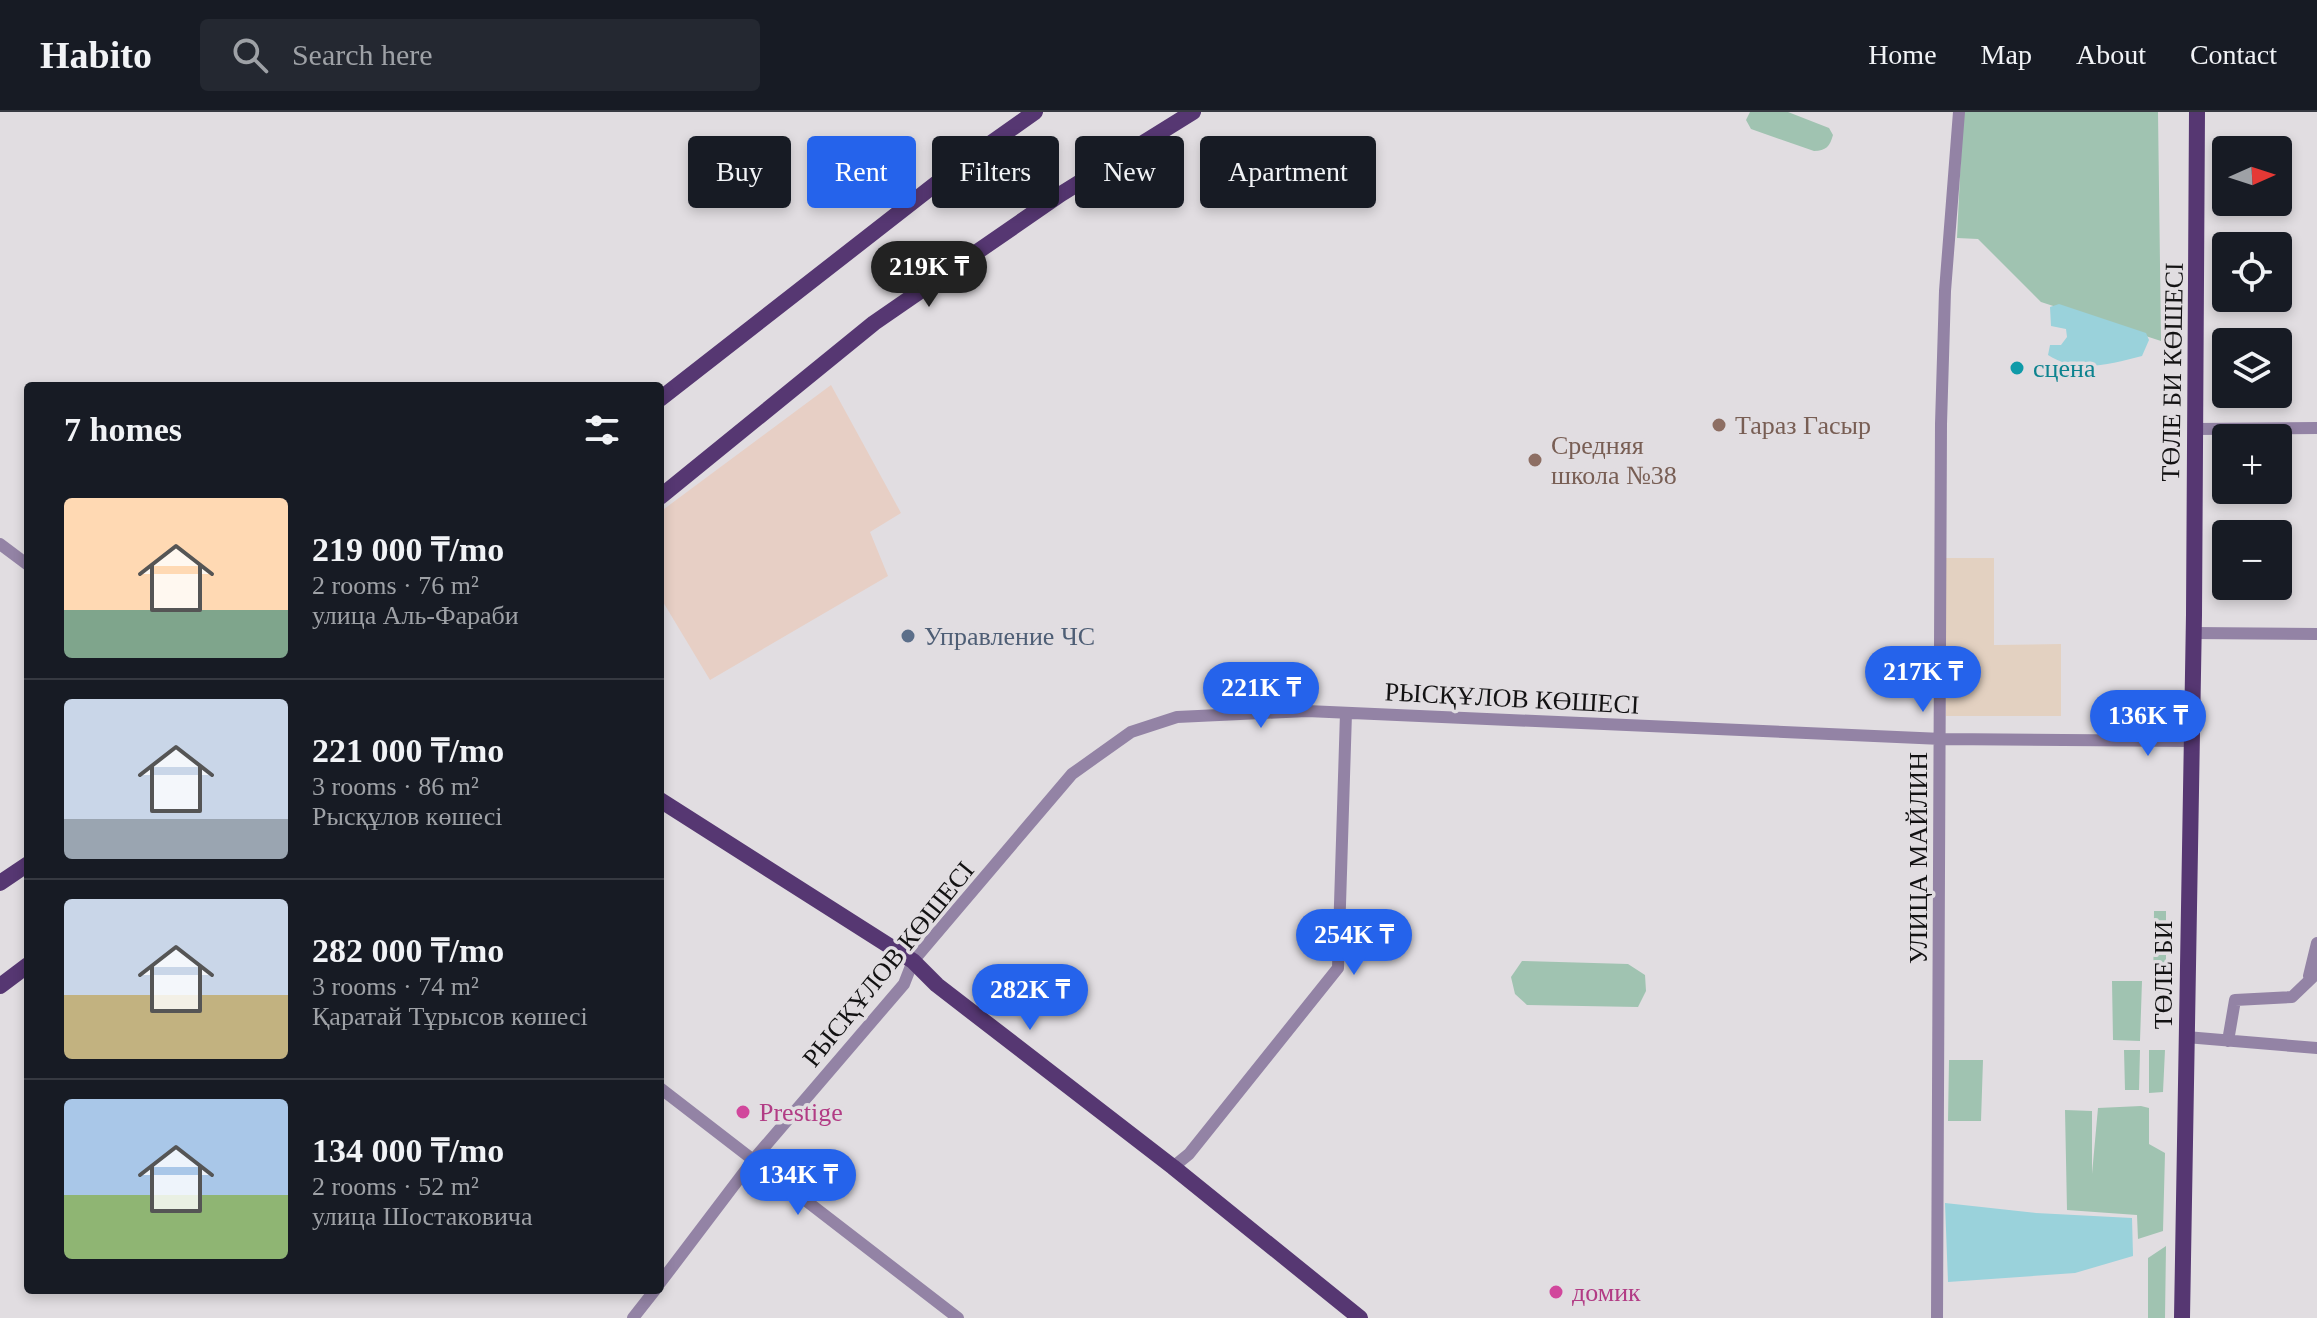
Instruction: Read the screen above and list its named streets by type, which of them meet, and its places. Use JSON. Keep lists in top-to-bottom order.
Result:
{
  "streets": {
    "main road": ["ТӨЛЕ БИ КӨШЕСІ", "ТӨЛЕ БИ"],
    "street": ["РЫСҚҰЛОВ КӨШЕСІ", "УЛИЦА МАЙЛИН"]
  },
  "crossings": [
    ["ТӨЛЕ БИ КӨШЕСІ", "ТӨЛЕ БИ"],
    ["РЫСҚҰЛОВ КӨШЕСІ", "УЛИЦА МАЙЛИН"],
    ["РЫСҚҰЛОВ КӨШЕСІ", "ТӨЛЕ БИ"]
  ],
  "places": [
    "сцена",
    "Тараз Гасыр",
    "Средняя школа №38",
    "Управление ЧС",
    "Prestige",
    "домик"
  ],
  "north": "right",
  "page": {
    "header": "Habito",
    "search": "Search here",
    "nav": [
      "Home",
      "Map",
      "About",
      "Contact"
    ],
    "map_buttons": ["+", "−"],
    "chip": [
      "Buy",
      "Rent",
      "Filters",
      "New",
      "Apartment"
    ],
    "price": [
      "219K ₸",
      "217K ₸",
      "221K ₸",
      "136K ₸",
      "254K ₸",
      "282K ₸",
      "134K ₸"
    ],
    "heading": "7 homes",
    "list": [
      {
        "name": "219 000 ₸/mo",
        "note": "2 rooms · 76 m² · улица Аль-Фараби"
      },
      {
        "name": "221 000 ₸/mo",
        "note": "3 rooms · 86 m² · Рысқұлов көшесі"
      },
      {
        "name": "282 000 ₸/mo",
        "note": "3 rooms · 74 m² · Қаратай Тұрысов көшесі"
      },
      {
        "name": "134 000 ₸/mo",
        "note": "2 rooms · 52 m² · улица Шостаковича"
      }
    ]
  }
}
